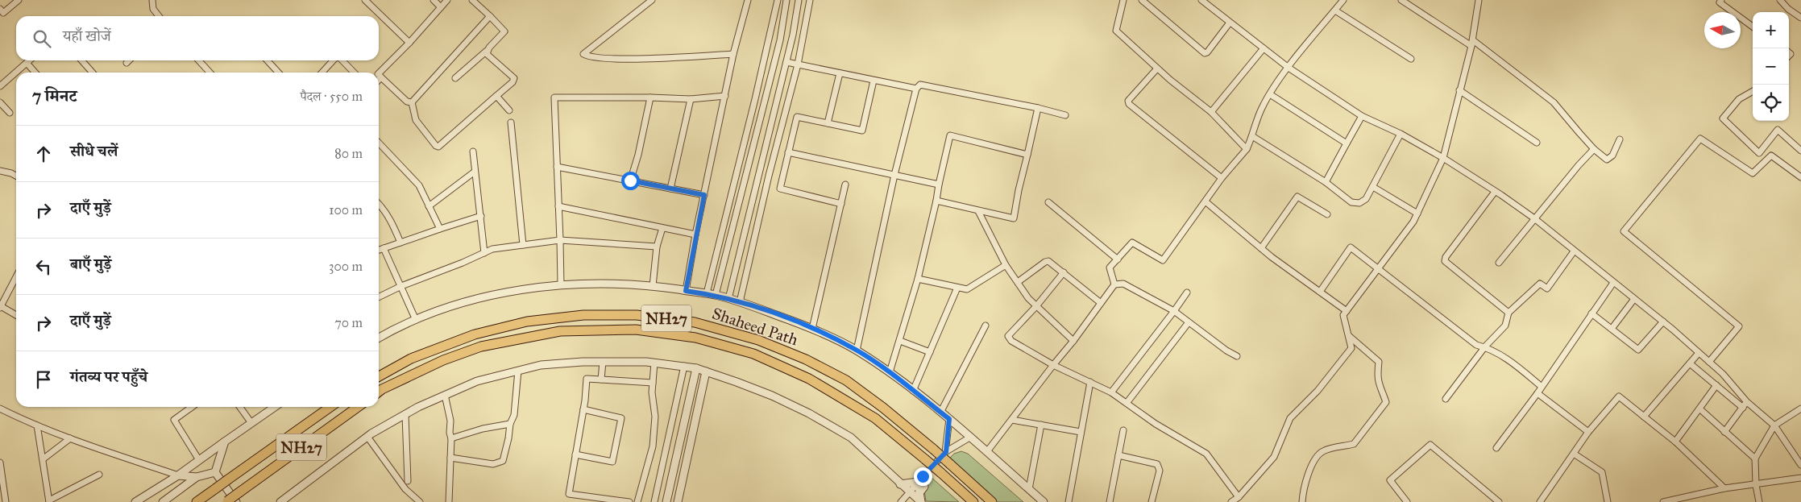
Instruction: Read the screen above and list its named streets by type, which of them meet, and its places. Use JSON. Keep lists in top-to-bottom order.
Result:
{
  "streets": {
    "highway": ["NH27", "Shaheed Path"]
  },
  "north": "left",
  "page": {
    "map_buttons": ["+", "−"],
    "search": "यहाँ खोजें",
    "heading": ["7 मिनट", "पैदल · 550 m"],
    "list": [
      ["सीधे चलें", "80 m"],
      ["दाएँ मुड़ें", "100 m"],
      ["बाएँ मुड़ें", "300 m"],
      ["दाएँ मुड़ें", "70 m"],
      "गंतव्य पर पहुँचे"
    ]
  }
}
